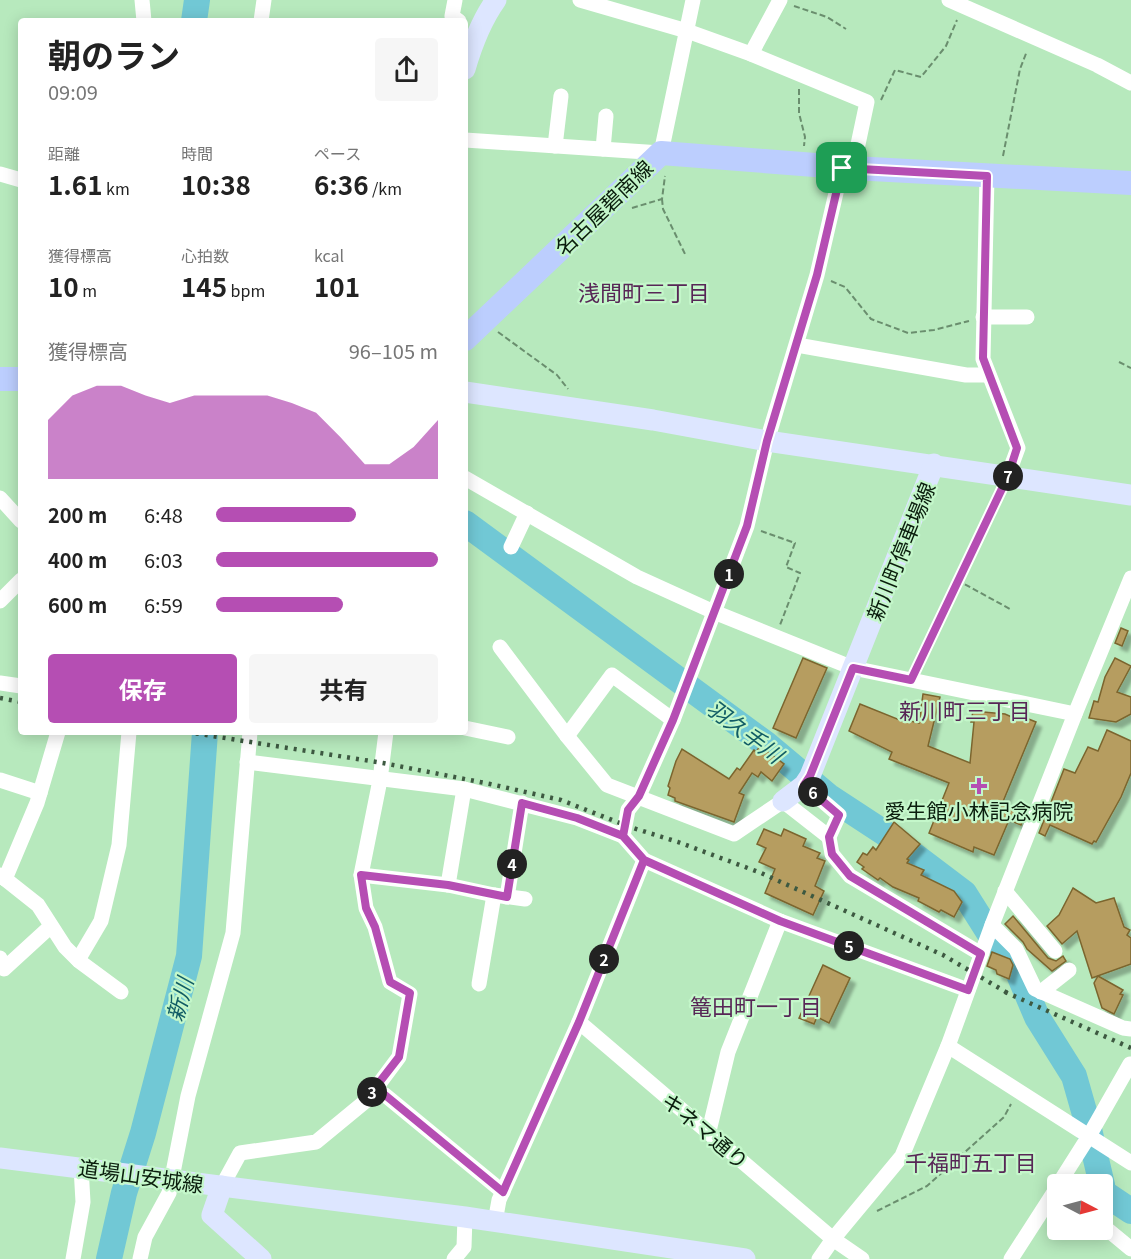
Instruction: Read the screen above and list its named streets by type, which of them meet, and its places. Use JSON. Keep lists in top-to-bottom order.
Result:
{
  "streets": {
    "main road": ["名古屋碧南線", "新川町停車場線", "道場山安城線"],
    "street": ["キネマ通り"]
  },
  "districts": [
    "浅間町三丁目",
    "新川町三丁目",
    "篭田町一丁目",
    "千福町五丁目"
  ],
  "water": ["羽久手川", "新川"],
  "places": {
    "health": ["愛生館小林記念病院"]
  },
  "north": "right",
  "page": {
    "heading": ["朝のラン", "09:09"],
    "stats": [
      ["距離", "1.61 km"],
      ["時間", "10:38"],
      ["ペース", "6:36 /km"],
      ["獲得標高", "10 m"],
      ["心拍数", "145 bpm"],
      ["kcal", "101"]
    ],
    "chart": ["獲得標高", "96–105 m"],
    "pins": [
      "7",
      "1",
      "6",
      "4",
      "5",
      "2",
      "3"
    ],
    "list": [
      {
        "name": "200 m",
        "note": "6:48"
      },
      {
        "name": "400 m",
        "note": "6:03"
      },
      {
        "name": "600 m",
        "note": "6:59"
      }
    ],
    "buttons": ["保存", "共有"]
  }
}
